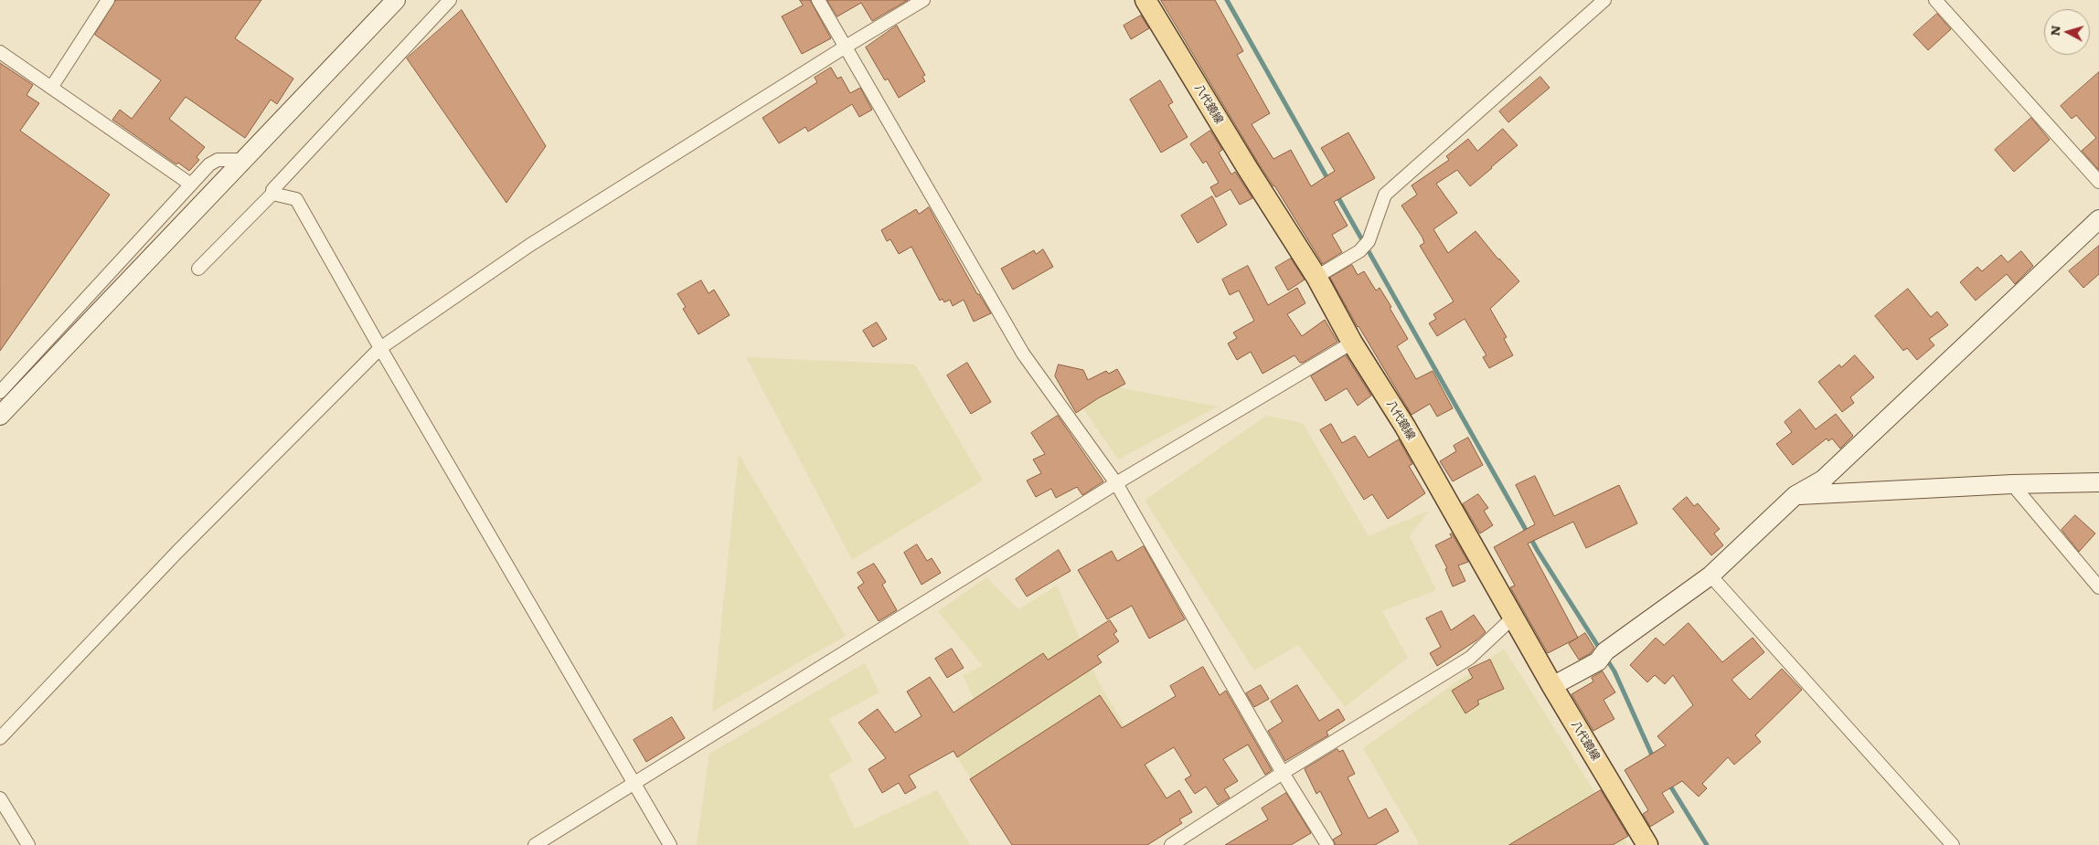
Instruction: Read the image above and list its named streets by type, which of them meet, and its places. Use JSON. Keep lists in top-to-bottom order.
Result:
{
  "streets": {
    "main road": ["八代鏡線"]
  },
  "north": "left"
}
